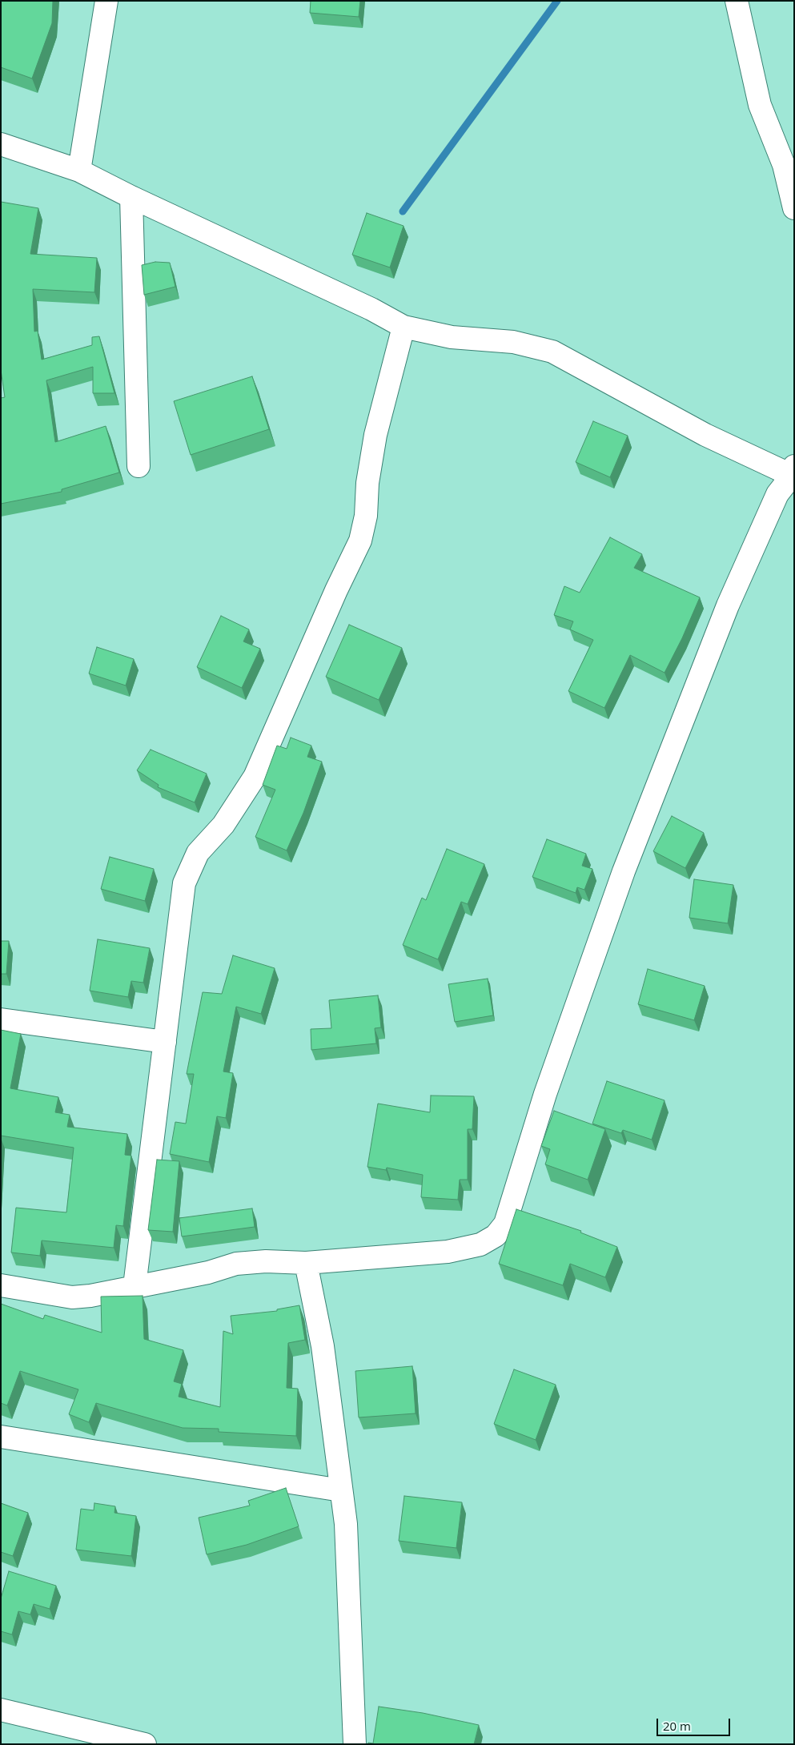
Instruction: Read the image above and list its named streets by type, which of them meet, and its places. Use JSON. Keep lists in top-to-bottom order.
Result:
{
  "scale_bar": "20 m"
}
